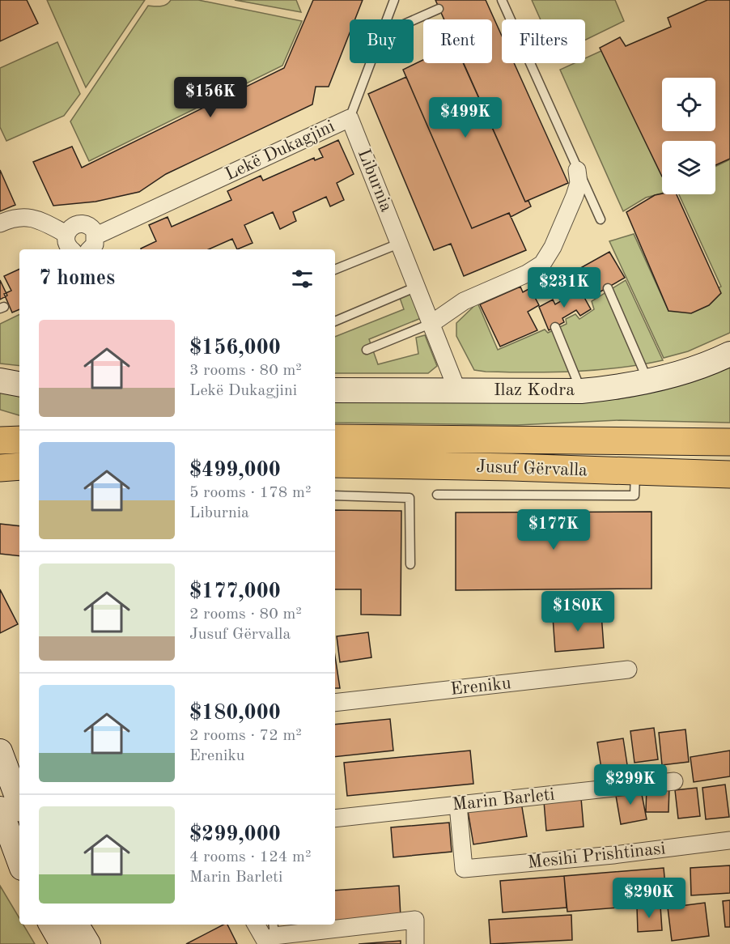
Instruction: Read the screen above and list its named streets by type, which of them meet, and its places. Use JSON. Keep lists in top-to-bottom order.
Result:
{
  "streets": {
    "highway": ["Jusuf Gërvalla"],
    "street": [
      "Lekë Dukagjini",
      "Liburnia",
      "Ilaz Kodra",
      "Ereniku",
      "Marin Barleti",
      "Mesihi Prishtinasi"
    ]
  },
  "crossings": [
    ["Lekë Dukagjini", "Liburnia"],
    ["Liburnia", "Ilaz Kodra"],
    ["Marin Barleti", "Mesihi Prishtinasi"]
  ],
  "page": {
    "chip": ["Buy", "Rent", "Filters"],
    "price": [
      "$156K",
      "$499K",
      "$231K",
      "$177K",
      "$180K",
      "$299K",
      "$290K"
    ],
    "heading": "7 homes",
    "list": [
      {
        "name": "$156,000",
        "note": "3 rooms · 80 m² · Lekë Dukagjini"
      },
      {
        "name": "$499,000",
        "note": "5 rooms · 178 m² · Liburnia"
      },
      {
        "name": "$177,000",
        "note": "2 rooms · 80 m² · Jusuf Gërvalla"
      },
      {
        "name": "$180,000",
        "note": "2 rooms · 72 m² · Ereniku"
      },
      {
        "name": "$299,000",
        "note": "4 rooms · 124 m² · Marin Barleti"
      }
    ]
  }
}
